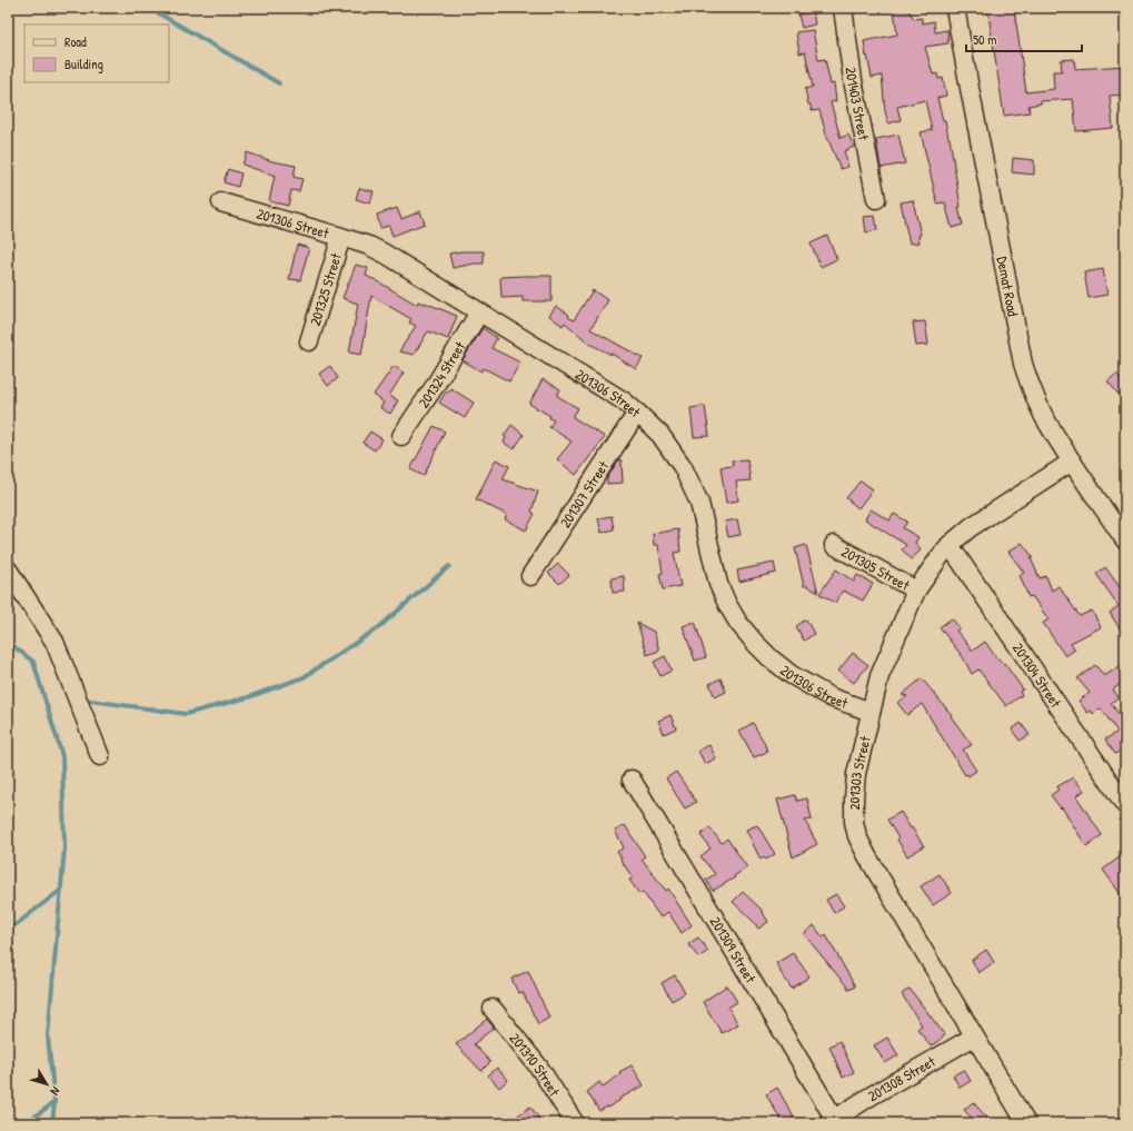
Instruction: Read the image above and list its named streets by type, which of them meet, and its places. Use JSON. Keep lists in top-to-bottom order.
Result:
{
  "streets": {
    "street": [
      "201403 Street",
      "201306 Street",
      "Demat Road",
      "201325 Street",
      "201324 Street",
      "201307 Street",
      "201305 Street",
      "201304 Street",
      "201303 Street",
      "201309 Street",
      "201310 Street",
      "201308 Street"
    ]
  },
  "crossings": [
    ["201306 Street", "201325 Street"],
    ["201306 Street", "201324 Street"],
    ["201306 Street", "201307 Street"],
    ["201306 Street", "201303 Street"],
    ["Demat Road", "201303 Street"],
    ["201305 Street", "201303 Street"],
    ["201304 Street", "201303 Street"],
    ["201303 Street", "201308 Street"],
    ["201309 Street", "201308 Street"]
  ],
  "legend": ["Road", "Building"],
  "scale_bar": "50 m",
  "north": "bottom right"
}
